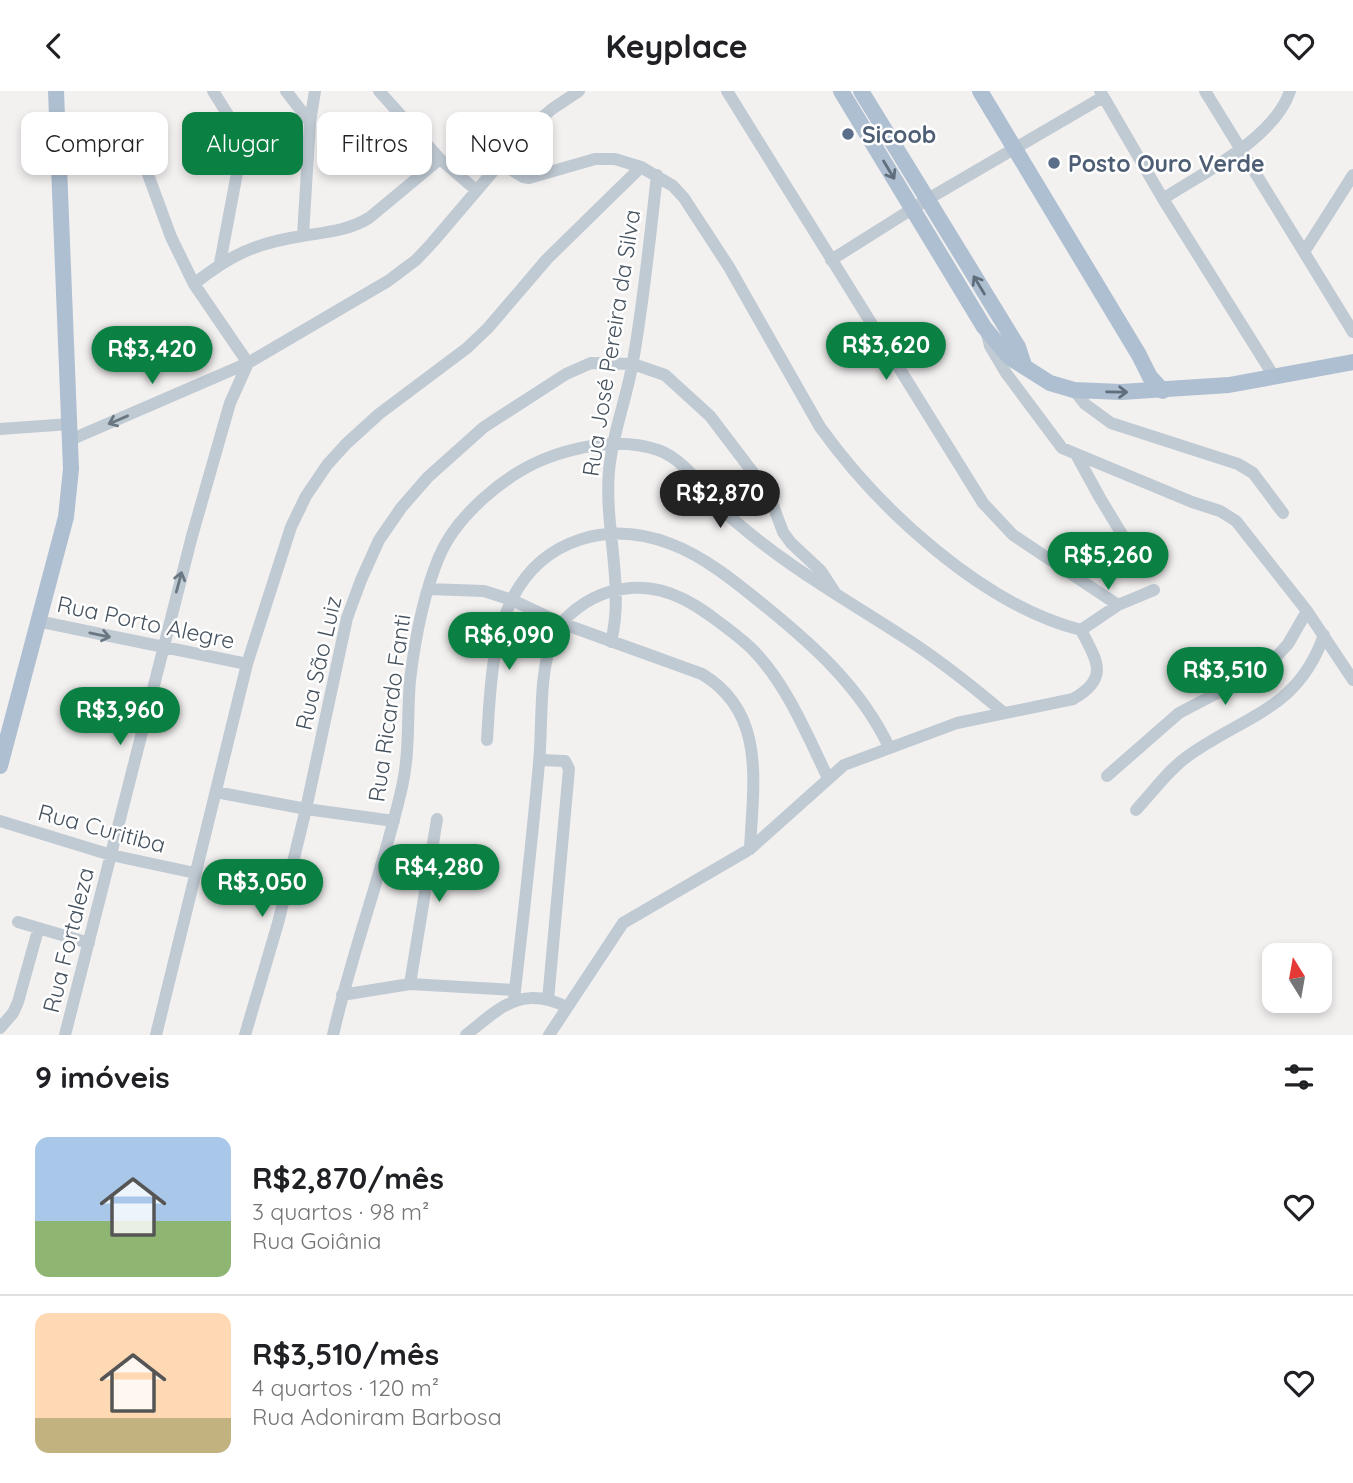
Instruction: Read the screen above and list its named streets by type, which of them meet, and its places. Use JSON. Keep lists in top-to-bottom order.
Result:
{
  "streets": {
    "street": [
      "Rua José Pereira da Silva",
      "Rua Porto Alegre",
      "Rua São Luiz",
      "Rua Ricardo Fanti",
      "Rua Curitiba",
      "Rua Fortaleza"
    ]
  },
  "crossings": [
    ["Rua José Pereira da Silva", "Rua São Luiz"],
    ["Rua José Pereira da Silva", "Rua Ricardo Fanti"],
    ["Rua Porto Alegre", "Rua Fortaleza"],
    ["Rua São Luiz", "Rua Ricardo Fanti"],
    ["Rua Curitiba", "Rua Fortaleza"]
  ],
  "one_way": ["Rua Porto Alegre"],
  "places": ["Sicoob", "Posto Ouro Verde"],
  "north": "top",
  "page": {
    "header": "Keyplace",
    "chip": [
      "Comprar",
      "Alugar",
      "Filtros",
      "Novo"
    ],
    "price": [
      "R$3,620",
      "R$3,420",
      "R$2,870",
      "R$5,260",
      "R$6,090",
      "R$3,510",
      "R$3,960",
      "R$4,280",
      "R$3,050"
    ],
    "heading": "9 imóveis",
    "list": [
      {
        "name": "R$2,870/mês",
        "note": "3 quartos · 98 m² · Rua Goiânia"
      },
      {
        "name": "R$3,510/mês",
        "note": "4 quartos · 120 m² · Rua Adoniram Barbosa"
      }
    ]
  }
}
